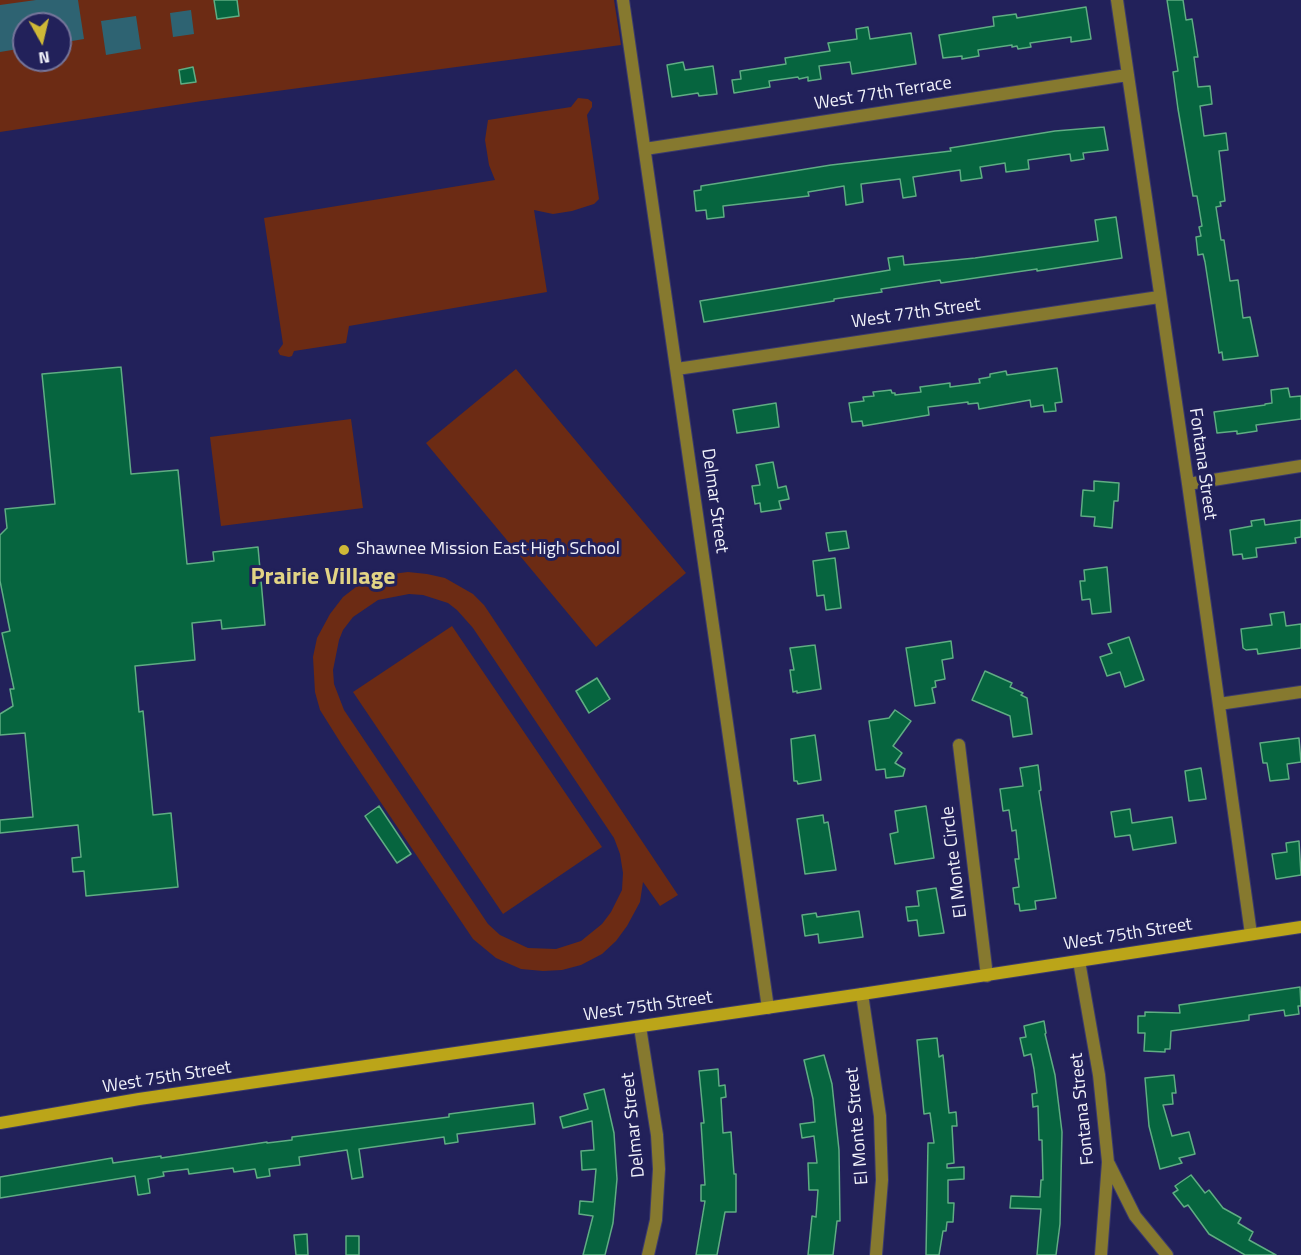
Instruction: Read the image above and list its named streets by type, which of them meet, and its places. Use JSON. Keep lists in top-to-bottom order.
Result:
{
  "streets": {
    "main road": ["West 75th Street"],
    "street": [
      "West 77th Terrace",
      "West 77th Street",
      "Fontana Street",
      "Delmar Street",
      "El Monte Circle",
      "El Monte Street"
    ]
  },
  "crossings": [
    ["West 77th Terrace", "Fontana Street"],
    ["West 77th Terrace", "Delmar Street"],
    ["West 77th Street", "Fontana Street"],
    ["West 77th Street", "Delmar Street"],
    ["Fontana Street", "West 75th Street"],
    ["Delmar Street", "West 75th Street"],
    ["El Monte Circle", "West 75th Street"],
    ["West 75th Street", "El Monte Street"]
  ],
  "districts": ["Prairie Village"],
  "places": ["Shawnee Mission East High School"],
  "north": "bottom"
}
